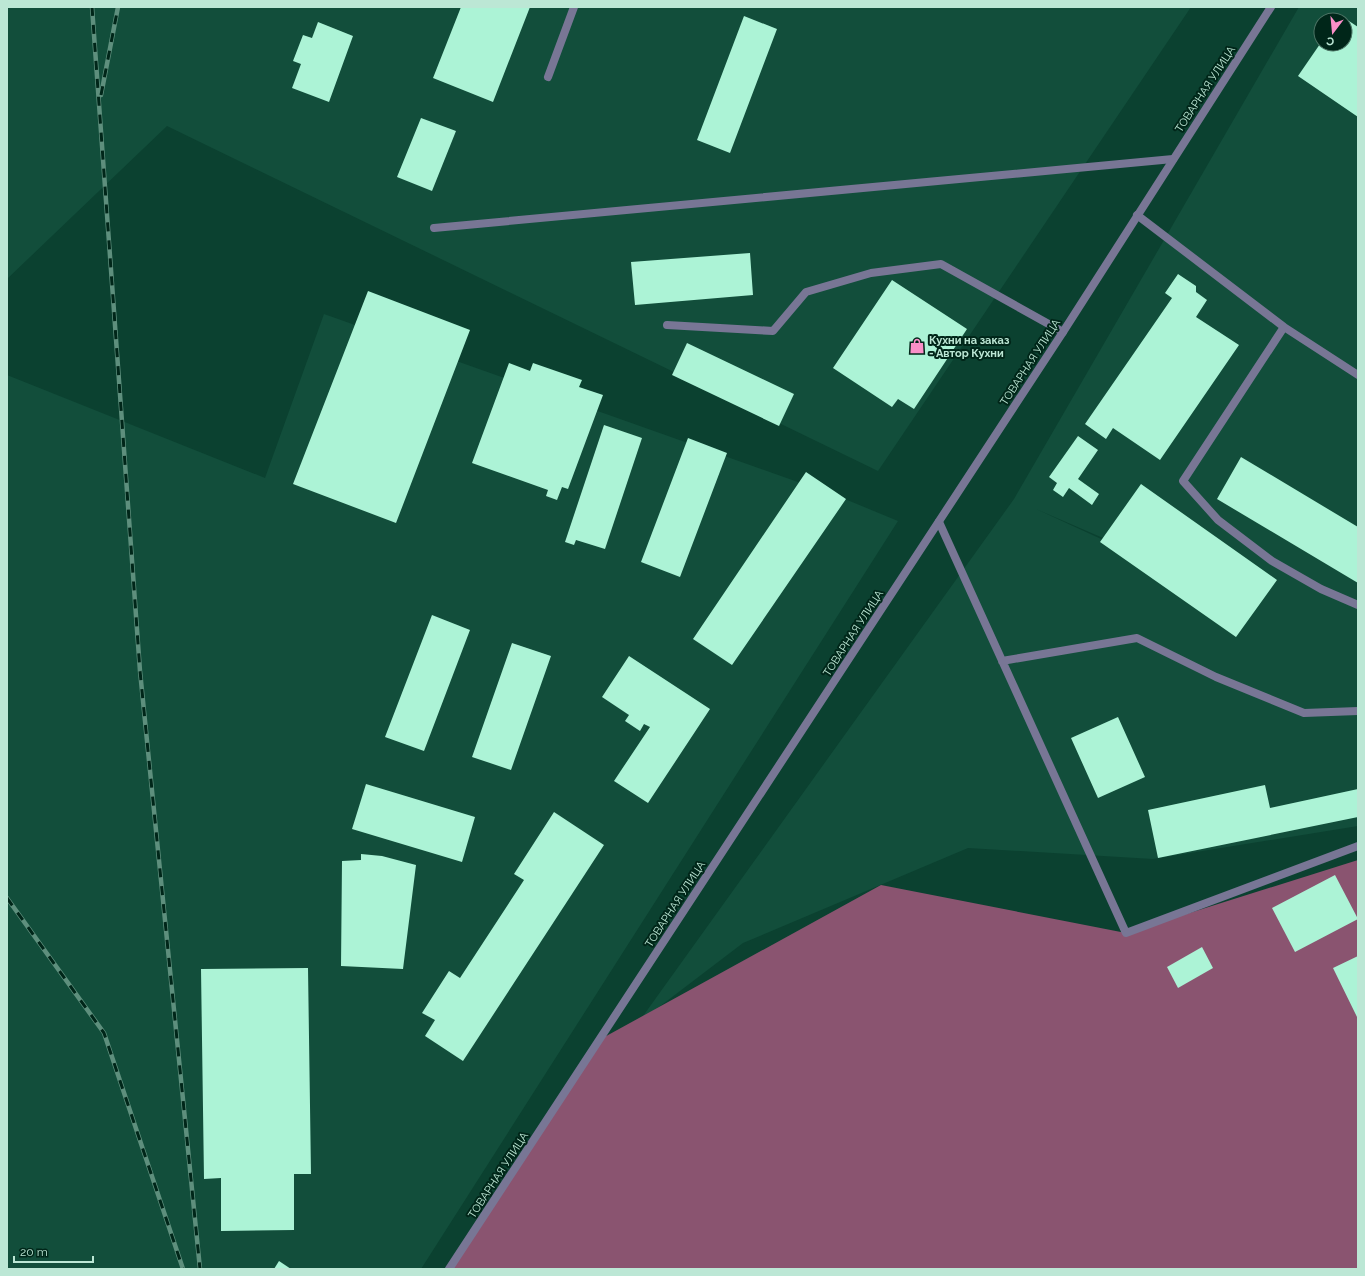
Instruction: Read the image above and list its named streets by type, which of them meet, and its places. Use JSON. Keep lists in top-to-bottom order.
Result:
{
  "streets": {
    "street": ["ТОВАРНАЯ УЛИЦА"]
  },
  "places": {
    "shop": ["Кухни на заказ - Автор Кухни"]
  },
  "scale_bar": "20 m",
  "north": "bottom"
}
